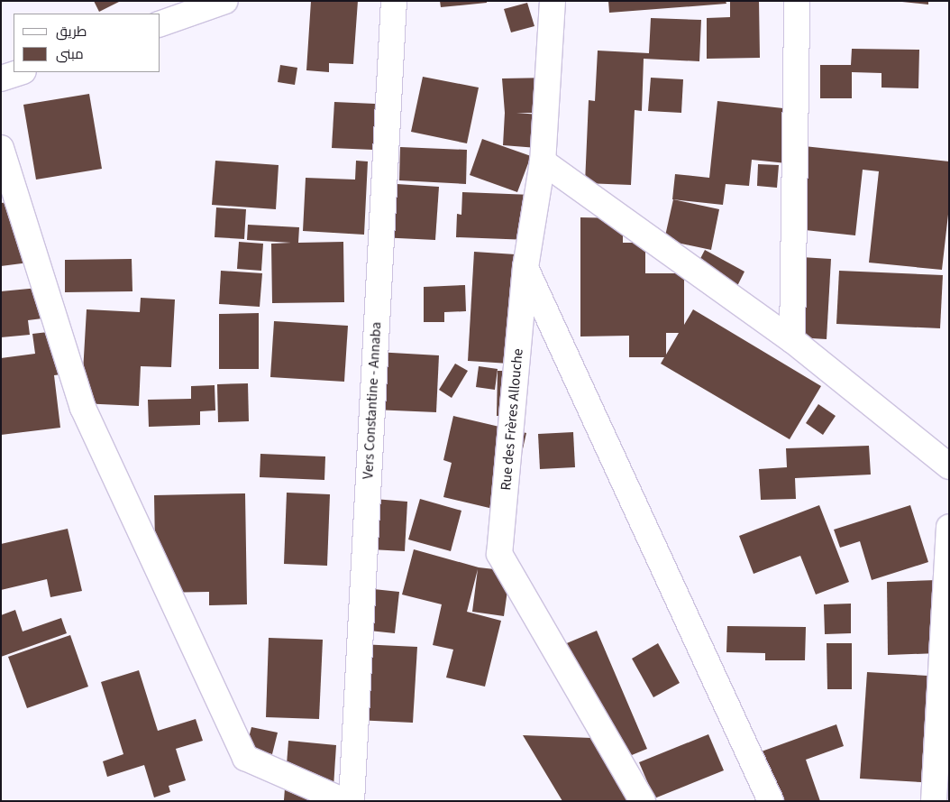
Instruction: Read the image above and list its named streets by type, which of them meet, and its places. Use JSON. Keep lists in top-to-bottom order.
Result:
{
  "streets": {
    "street": ["Vers Constantine - Annaba", "Rue des Frères Allouche"]
  },
  "legend": ["طريق", "مبنى"]
}
